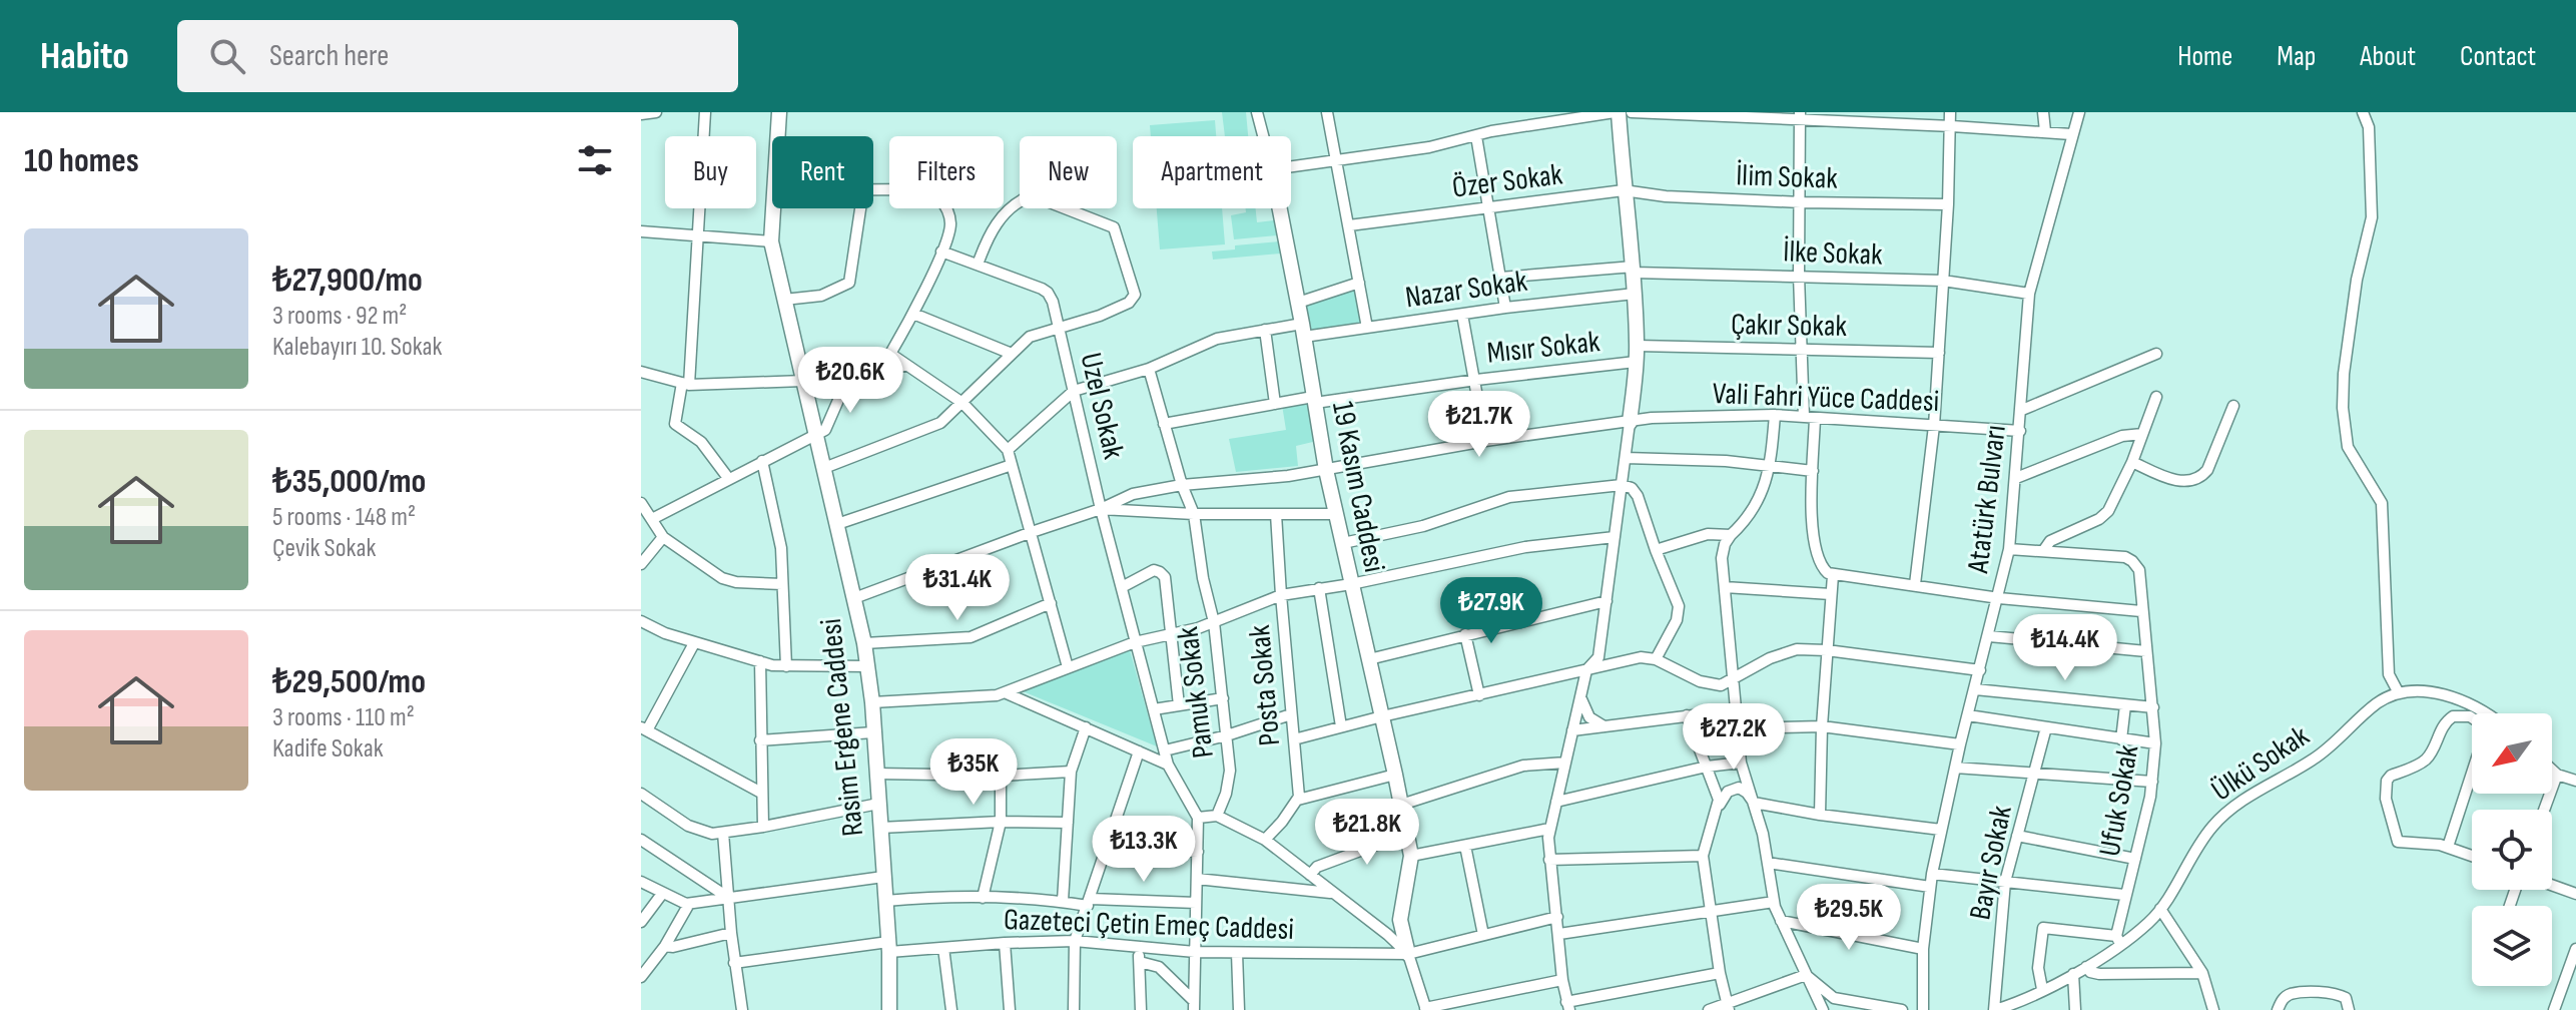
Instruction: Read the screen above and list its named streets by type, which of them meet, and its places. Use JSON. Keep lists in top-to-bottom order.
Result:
{
  "streets": {
    "street": [
      "İlim Sokak",
      "Özer Sokak",
      "İlke Sokak",
      "Nazar Sokak",
      "Çakır Sokak",
      "Mısır Sokak",
      "Vali Fahri Yüce Caddesi",
      "Uzel Sokak",
      "19 Kasım Caddesi",
      "Atatürk Bulvarı",
      "Posta Sokak",
      "Pamuk Sokak",
      "Rasim Ergene Caddesi",
      "Ülkü Sokak",
      "Ufuk Sokak",
      "Bayır Sokak",
      "Gazeteci Çetin Emeç Caddesi"
    ]
  },
  "crossings": [
    ["İlim Sokak", "Özer Sokak"],
    ["İlke Sokak", "Atatürk Bulvarı"],
    ["Nazar Sokak", "Uzel Sokak"],
    ["Nazar Sokak", "19 Kasım Caddesi"],
    ["Nazar Sokak", "Pamuk Sokak"],
    ["Mısır Sokak", "19 Kasım Caddesi"],
    ["Mısır Sokak", "Pamuk Sokak"],
    ["Vali Fahri Yüce Caddesi", "Uzel Sokak"],
    ["Vali Fahri Yüce Caddesi", "19 Kasım Caddesi"],
    ["Vali Fahri Yüce Caddesi", "Atatürk Bulvarı"],
    ["Vali Fahri Yüce Caddesi", "Pamuk Sokak"],
    ["Vali Fahri Yüce Caddesi", "Rasim Ergene Caddesi"],
    ["19 Kasım Caddesi", "Gazeteci Çetin Emeç Caddesi"],
    ["Rasim Ergene Caddesi", "Gazeteci Çetin Emeç Caddesi"],
    ["Ülkü Sokak", "Ufuk Sokak"],
    ["Ülkü Sokak", "Bayır Sokak"]
  ],
  "north": "bottom left",
  "page": {
    "header": "Habito",
    "search": "Search here",
    "nav": [
      "Home",
      "Map",
      "About",
      "Contact"
    ],
    "heading": "10 homes",
    "chip": [
      "Buy",
      "Rent",
      "Filters",
      "New",
      "Apartment"
    ],
    "list": [
      {
        "name": "₺27,900/mo",
        "note": "3 rooms · 92 m² · Kalebayırı 10. Sokak"
      },
      {
        "name": "₺35,000/mo",
        "note": "5 rooms · 148 m² · Çevik Sokak"
      },
      {
        "name": "₺29,500/mo",
        "note": "3 rooms · 110 m² · Kadife Sokak"
      }
    ],
    "price": [
      "₺20.6K",
      "₺21.7K",
      "₺31.4K",
      "₺27.9K",
      "₺14.4K",
      "₺27.2K",
      "₺35K",
      "₺21.8K",
      "₺13.3K",
      "₺29.5K"
    ]
  }
}
